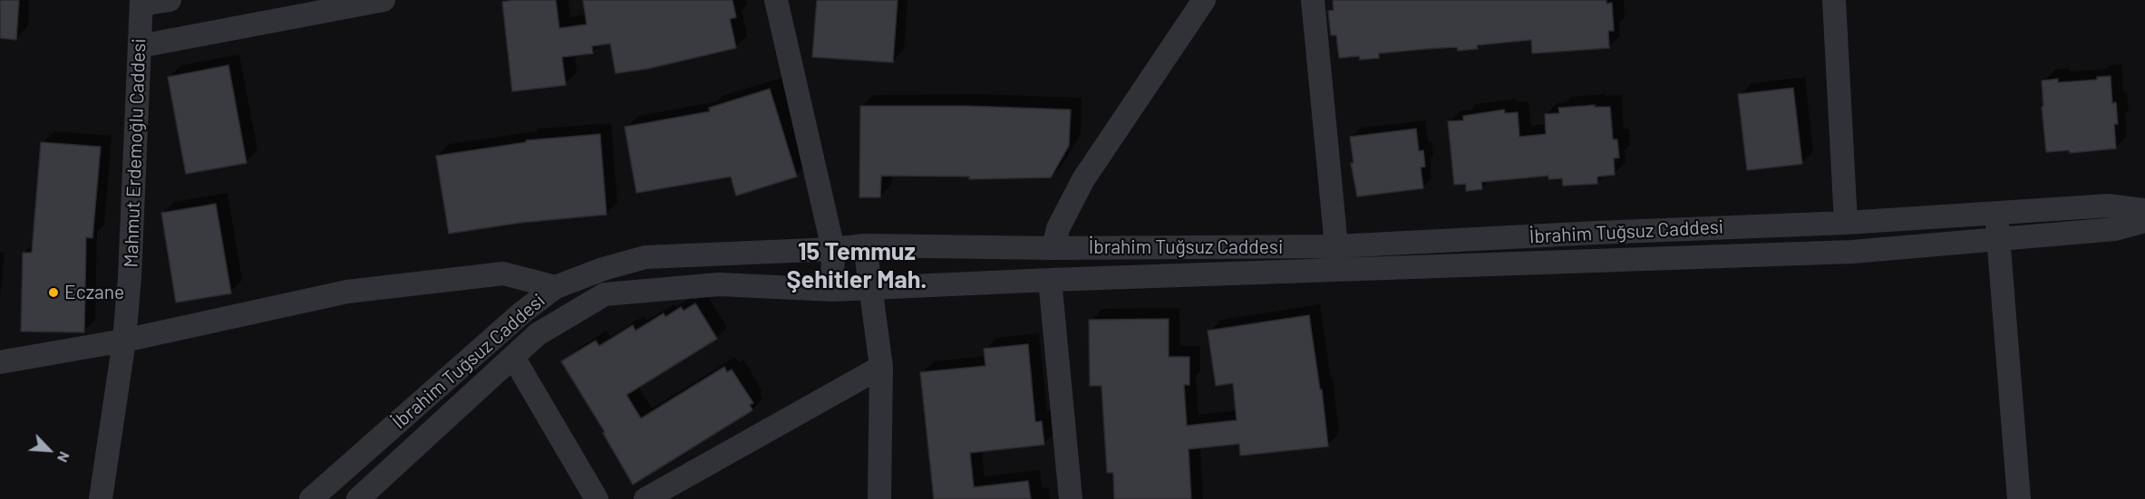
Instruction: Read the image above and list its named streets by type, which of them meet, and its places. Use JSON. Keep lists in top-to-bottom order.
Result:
{
  "streets": {
    "street": ["Mahmut Erdemoğlu Caddesi", "İbrahim Tuğsuz Caddesi"]
  },
  "districts": ["15 Temmuz Şehitler Mah."],
  "places": ["Eczane"],
  "north": "bottom right"
}
